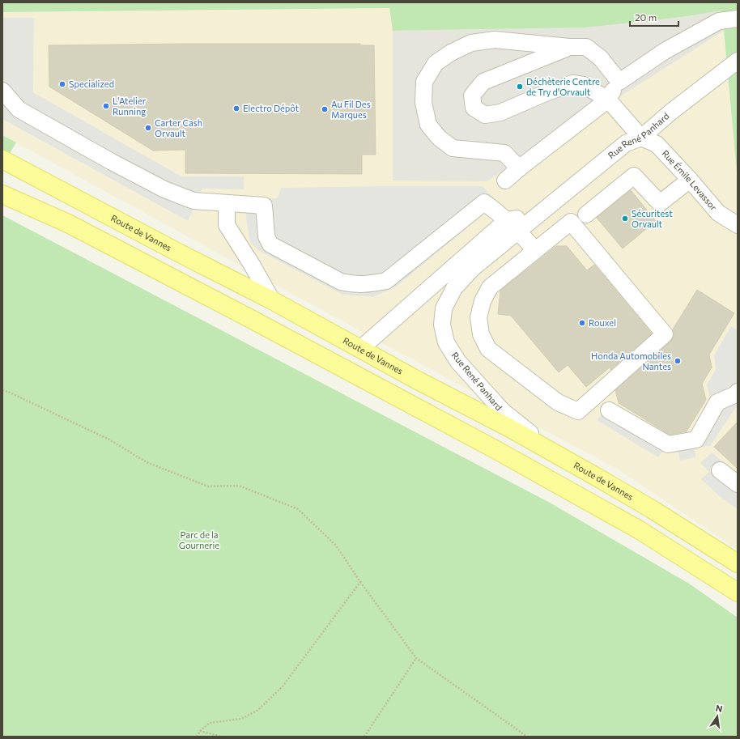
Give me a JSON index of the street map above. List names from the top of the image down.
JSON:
{
  "streets": {
    "main road": ["Route de Vannes"],
    "street": ["Rue René Panhard", "Rue Émile Levassor"]
  },
  "crossings": [
    ["Rue René Panhard", "Rue Émile Levassor"],
    ["Rue René Panhard", "Route de Vannes"]
  ],
  "parks": ["Parc de la Gournerie"],
  "places": [
    "Specialized",
    "Déchèterie Centre de Try d'Orvault",
    "L'Atelier Running",
    "Electro Dépôt",
    "Au Fil Des Marques",
    "Carter Cash Orvault",
    "Sécuritest Orvault",
    "Rouxel",
    "Honda Automobiles Nantes"
  ],
  "scale_bar": "20 m",
  "north": "top"
}
